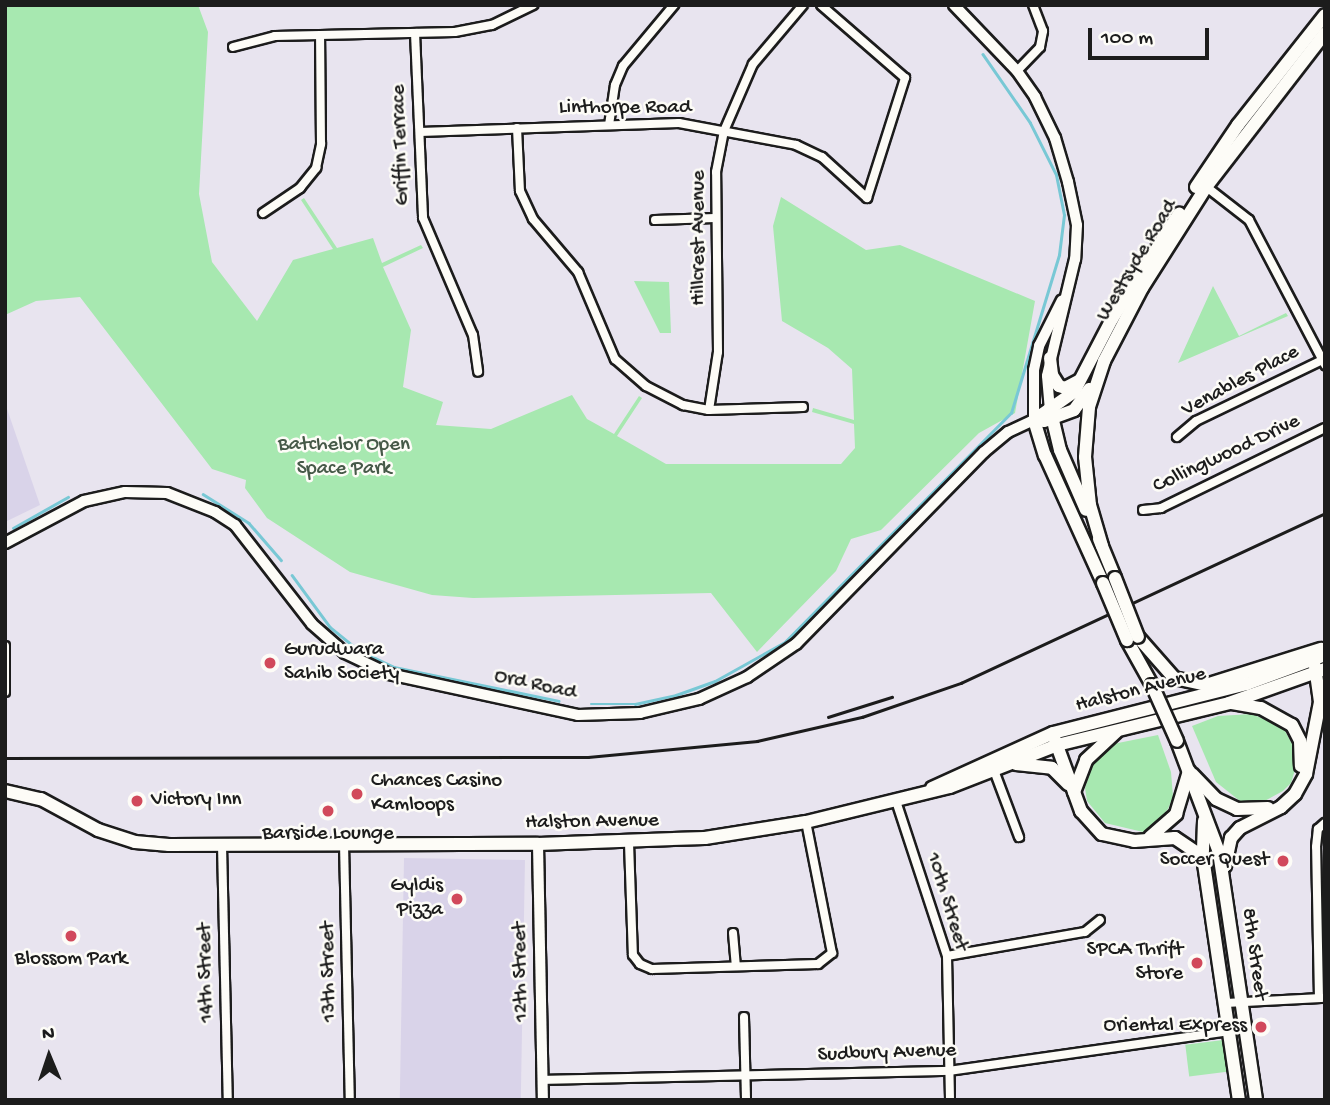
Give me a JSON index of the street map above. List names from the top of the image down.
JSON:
{
  "streets": {
    "main road": ["Westsyde Road", "Halston Avenue", "8th Street"],
    "street": [
      "Linthorpe Road",
      "Griffin Terrace",
      "Hillcrest Avenue",
      "Venables Place",
      "Collingwood Drive",
      "Ord Road",
      "10th Street",
      "13th Street",
      "12th Street",
      "14th Street",
      "Sudbury Avenue"
    ]
  },
  "crossings": [
    ["Linthorpe Road", "Griffin Terrace"],
    ["Linthorpe Road", "Hillcrest Avenue"],
    ["Westsyde Road", "Ord Road"],
    ["Westsyde Road", "8th Street"],
    ["Ord Road", "8th Street"],
    ["Halston Avenue", "10th Street"],
    ["Halston Avenue", "13th Street"],
    ["Halston Avenue", "12th Street"],
    ["Halston Avenue", "14th Street"],
    ["10th Street", "Sudbury Avenue"],
    ["8th Street", "Sudbury Avenue"],
    ["12th Street", "Sudbury Avenue"]
  ],
  "parks": ["Batchelor Open Space Park"],
  "places": [
    "Gurudwara Sahib Society",
    "Chances Casino Kamloops",
    "Victory Inn",
    "Barside Lounge",
    "Soccer Quest",
    "Gyldis Pizza",
    "Blossom Park",
    "SPCA Thrift Store",
    "Oriental Express"
  ],
  "scale_bar": "100 m",
  "north": "top"
}
